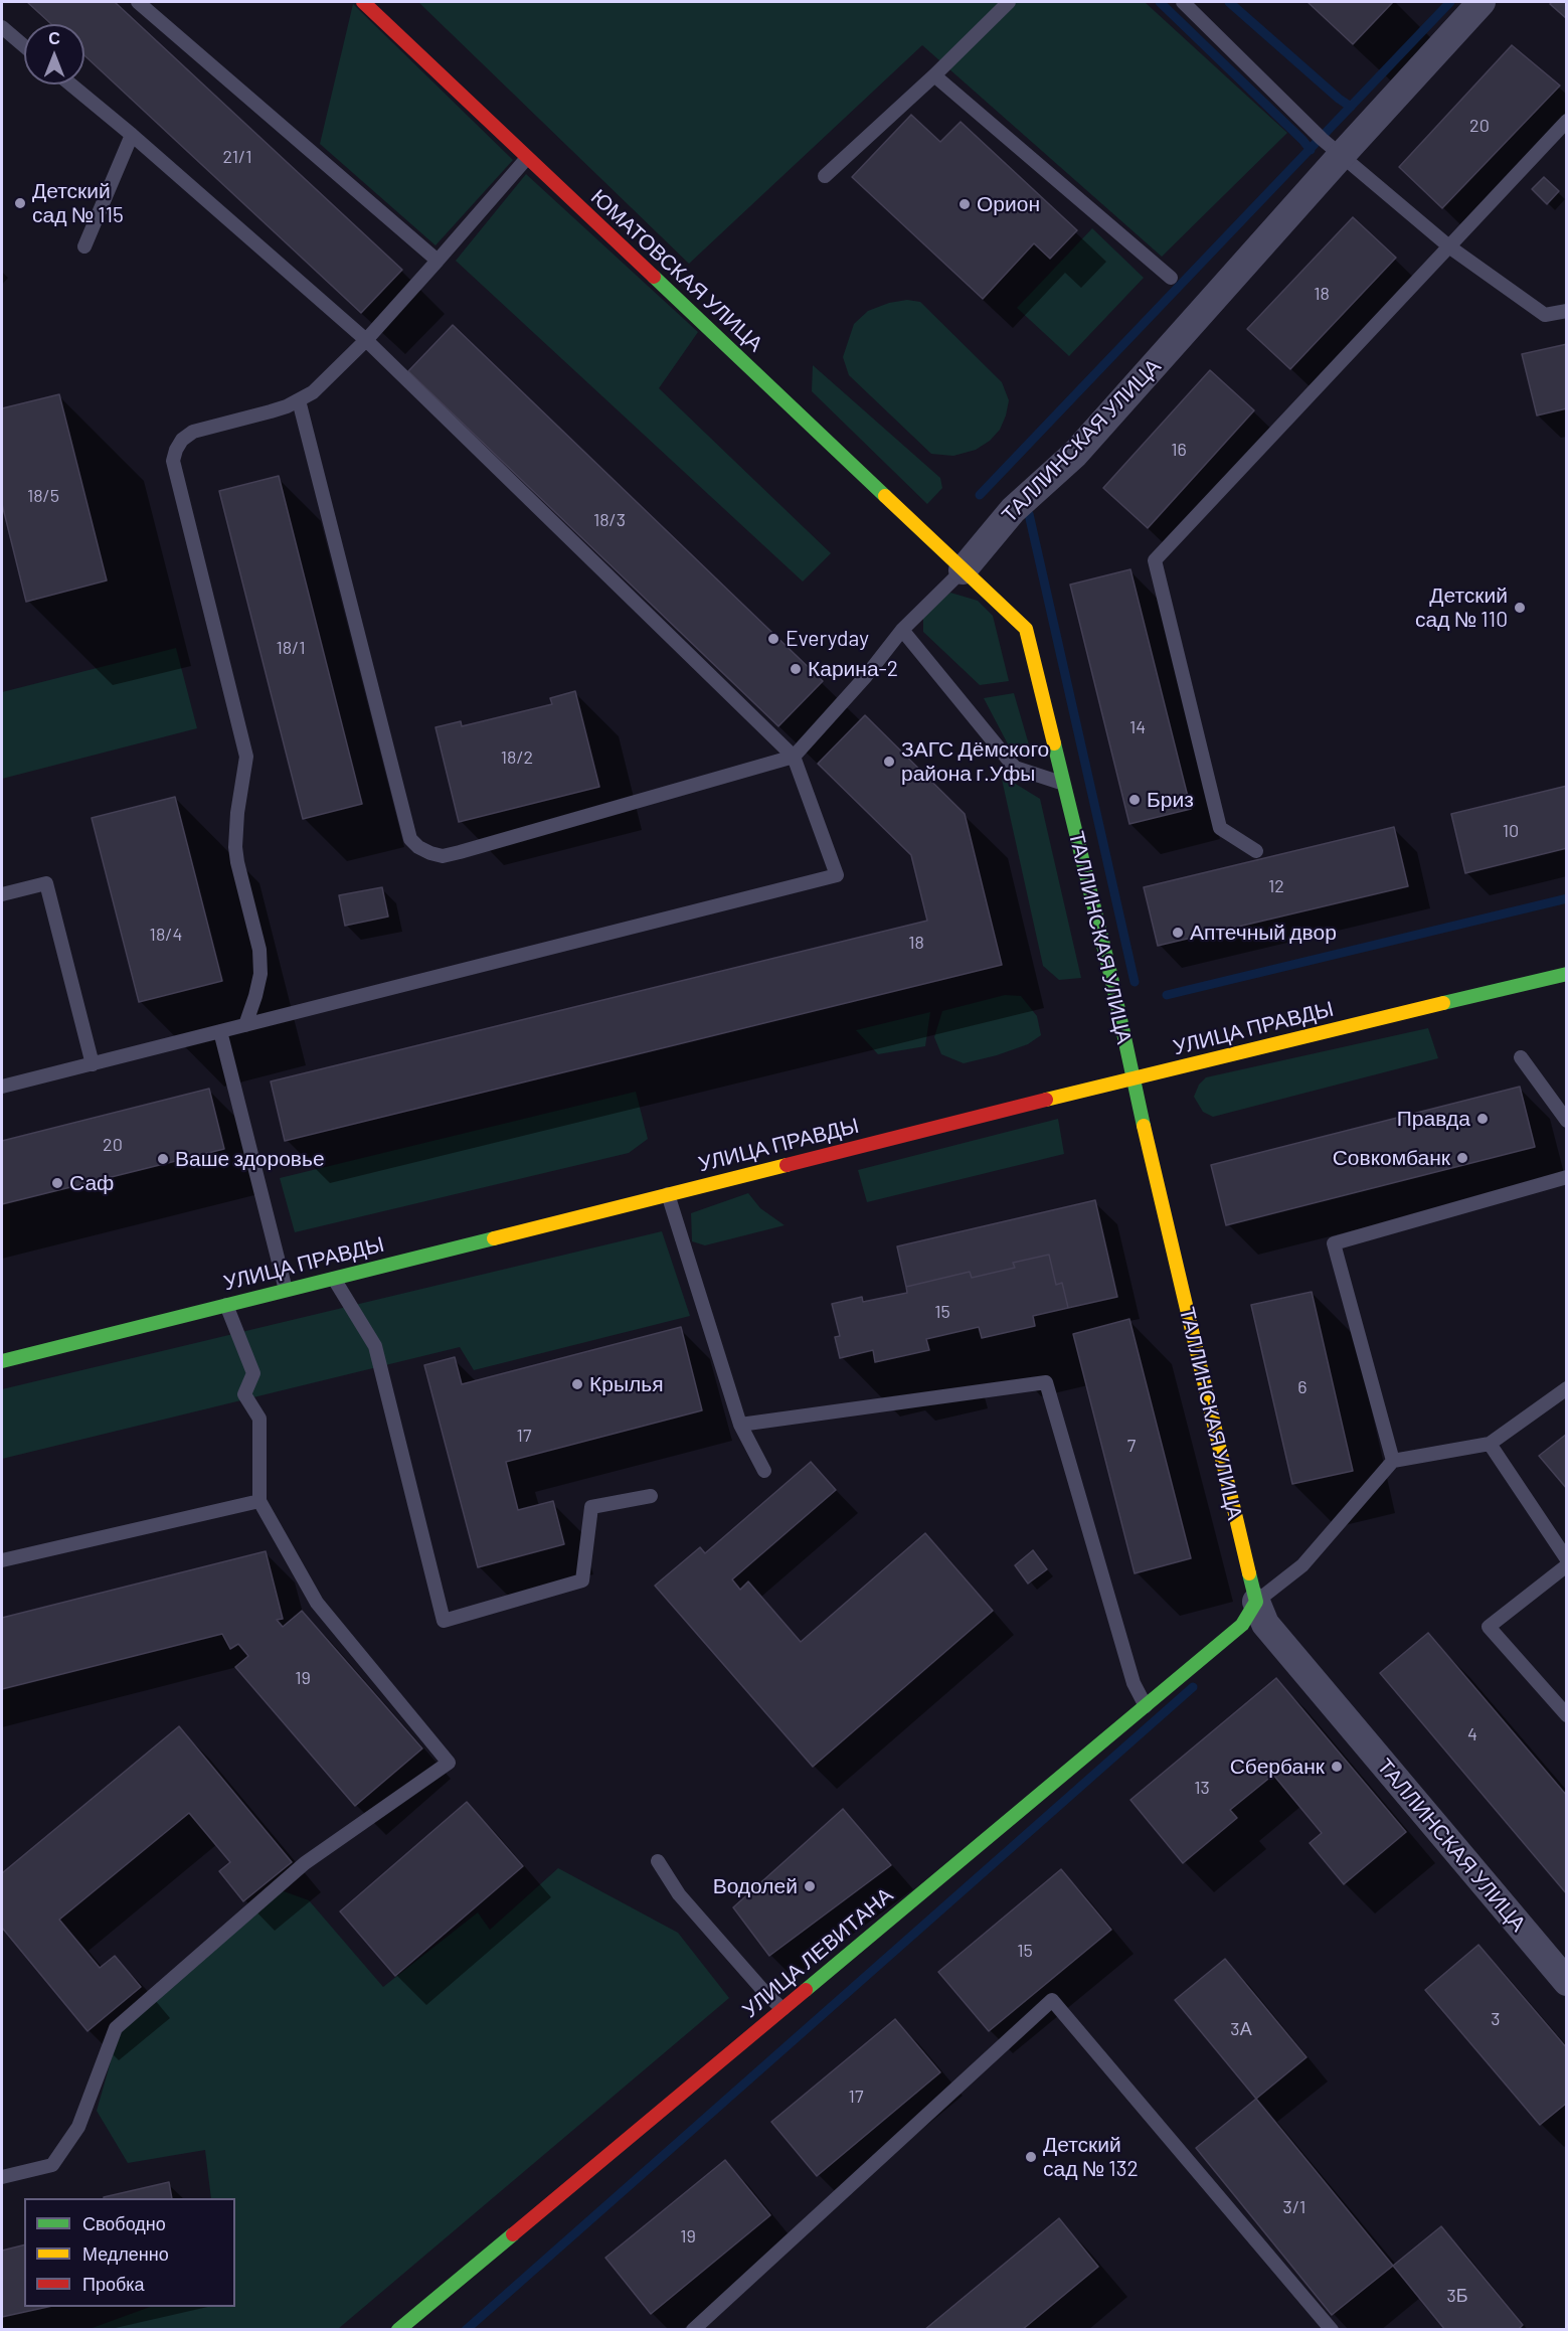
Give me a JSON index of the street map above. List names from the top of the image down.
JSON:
{
  "streets": {
    "street": [
      "ЮМАТОВСКАЯ УЛИЦА",
      "ТАЛЛИНСКАЯ УЛИЦА",
      "УЛИЦА ПРАВДЫ",
      "УЛИЦА ЛЕВИТАНА"
    ]
  },
  "crossings": [
    ["ЮМАТОВСКАЯ УЛИЦА", "ТАЛЛИНСКАЯ УЛИЦА"],
    ["ТАЛЛИНСКАЯ УЛИЦА", "УЛИЦА ПРАВДЫ"],
    ["ТАЛЛИНСКАЯ УЛИЦА", "УЛИЦА ЛЕВИТАНА"]
  ],
  "places": [
    "Детский сад № 115",
    "Орион",
    "Детский сад № 110",
    "Everyday",
    "Карина-2",
    "ЗАГС Дёмского района г.Уфы",
    "Бриз",
    "Аптечный двор",
    "Правда",
    "Совкомбанк",
    "Ваше здоровье",
    "Саф",
    "Крылья",
    "Сбербанк",
    "Водолей",
    "Детский сад № 132"
  ],
  "house_numbers": [
    "20",
    "21/1",
    "18",
    "16",
    "18/5",
    "18/3",
    "18/1",
    "14",
    "18/2",
    "10",
    "12",
    "18/4",
    "18",
    "20",
    "15",
    "6",
    "17",
    "7",
    "19",
    "4",
    "13",
    "15",
    "3",
    "3А",
    "17",
    "3/1",
    "19",
    "3Б"
  ],
  "legend": ["Свободно", "Медленно", "Пробка"],
  "north": "top"
}
